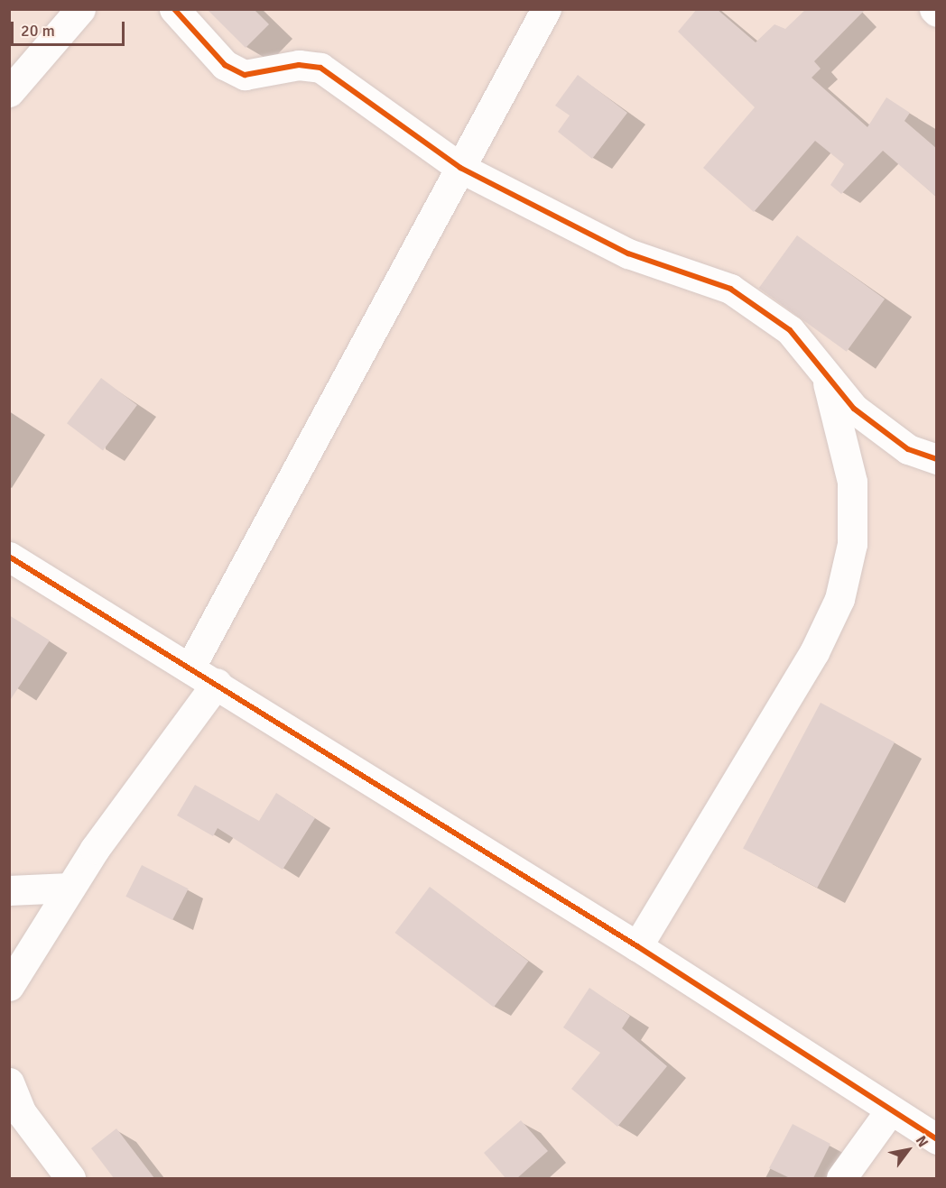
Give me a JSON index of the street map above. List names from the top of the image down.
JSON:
{
  "scale_bar": "20 m",
  "north": "top right"
}
